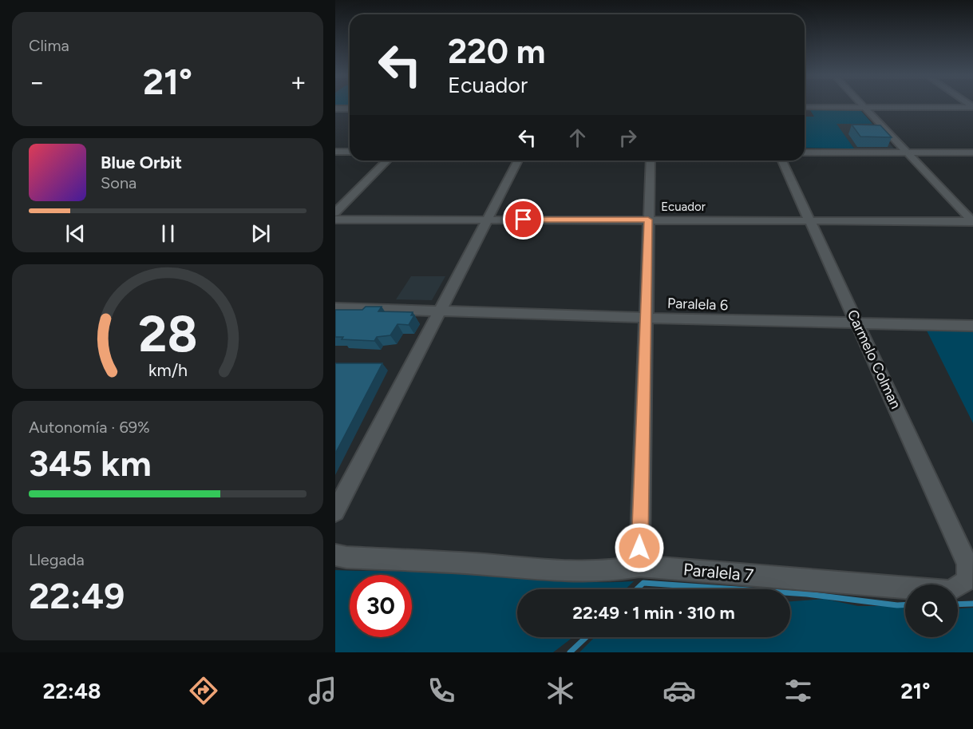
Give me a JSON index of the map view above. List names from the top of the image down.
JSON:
{
  "streets": {
    "street": [
      "Ecuador",
      "Paralela 6",
      "Carmelo Colman",
      "Paralela 7"
    ]
  },
  "crossings": [
    ["Ecuador", "Carmelo Colman"],
    ["Paralela 6", "Carmelo Colman"],
    ["Carmelo Colman", "Paralela 7"]
  ],
  "page": {
    "tile": [
      "Clima",
      ["Autonomía · 69%", "345 km"],
      ["Llegada", "22:49"]
    ],
    "turn": ["220 m", "Ecuador"],
    "heat": ["−", "21°", "+"],
    "song": ["Blue Orbit", "Sona"],
    "limit": "30",
    "trip": "22:49 · 1 min · 310 m",
    "tabs": ["22:48", "21°"],
    "gauge": ["28", "km/h"]
  }
}
